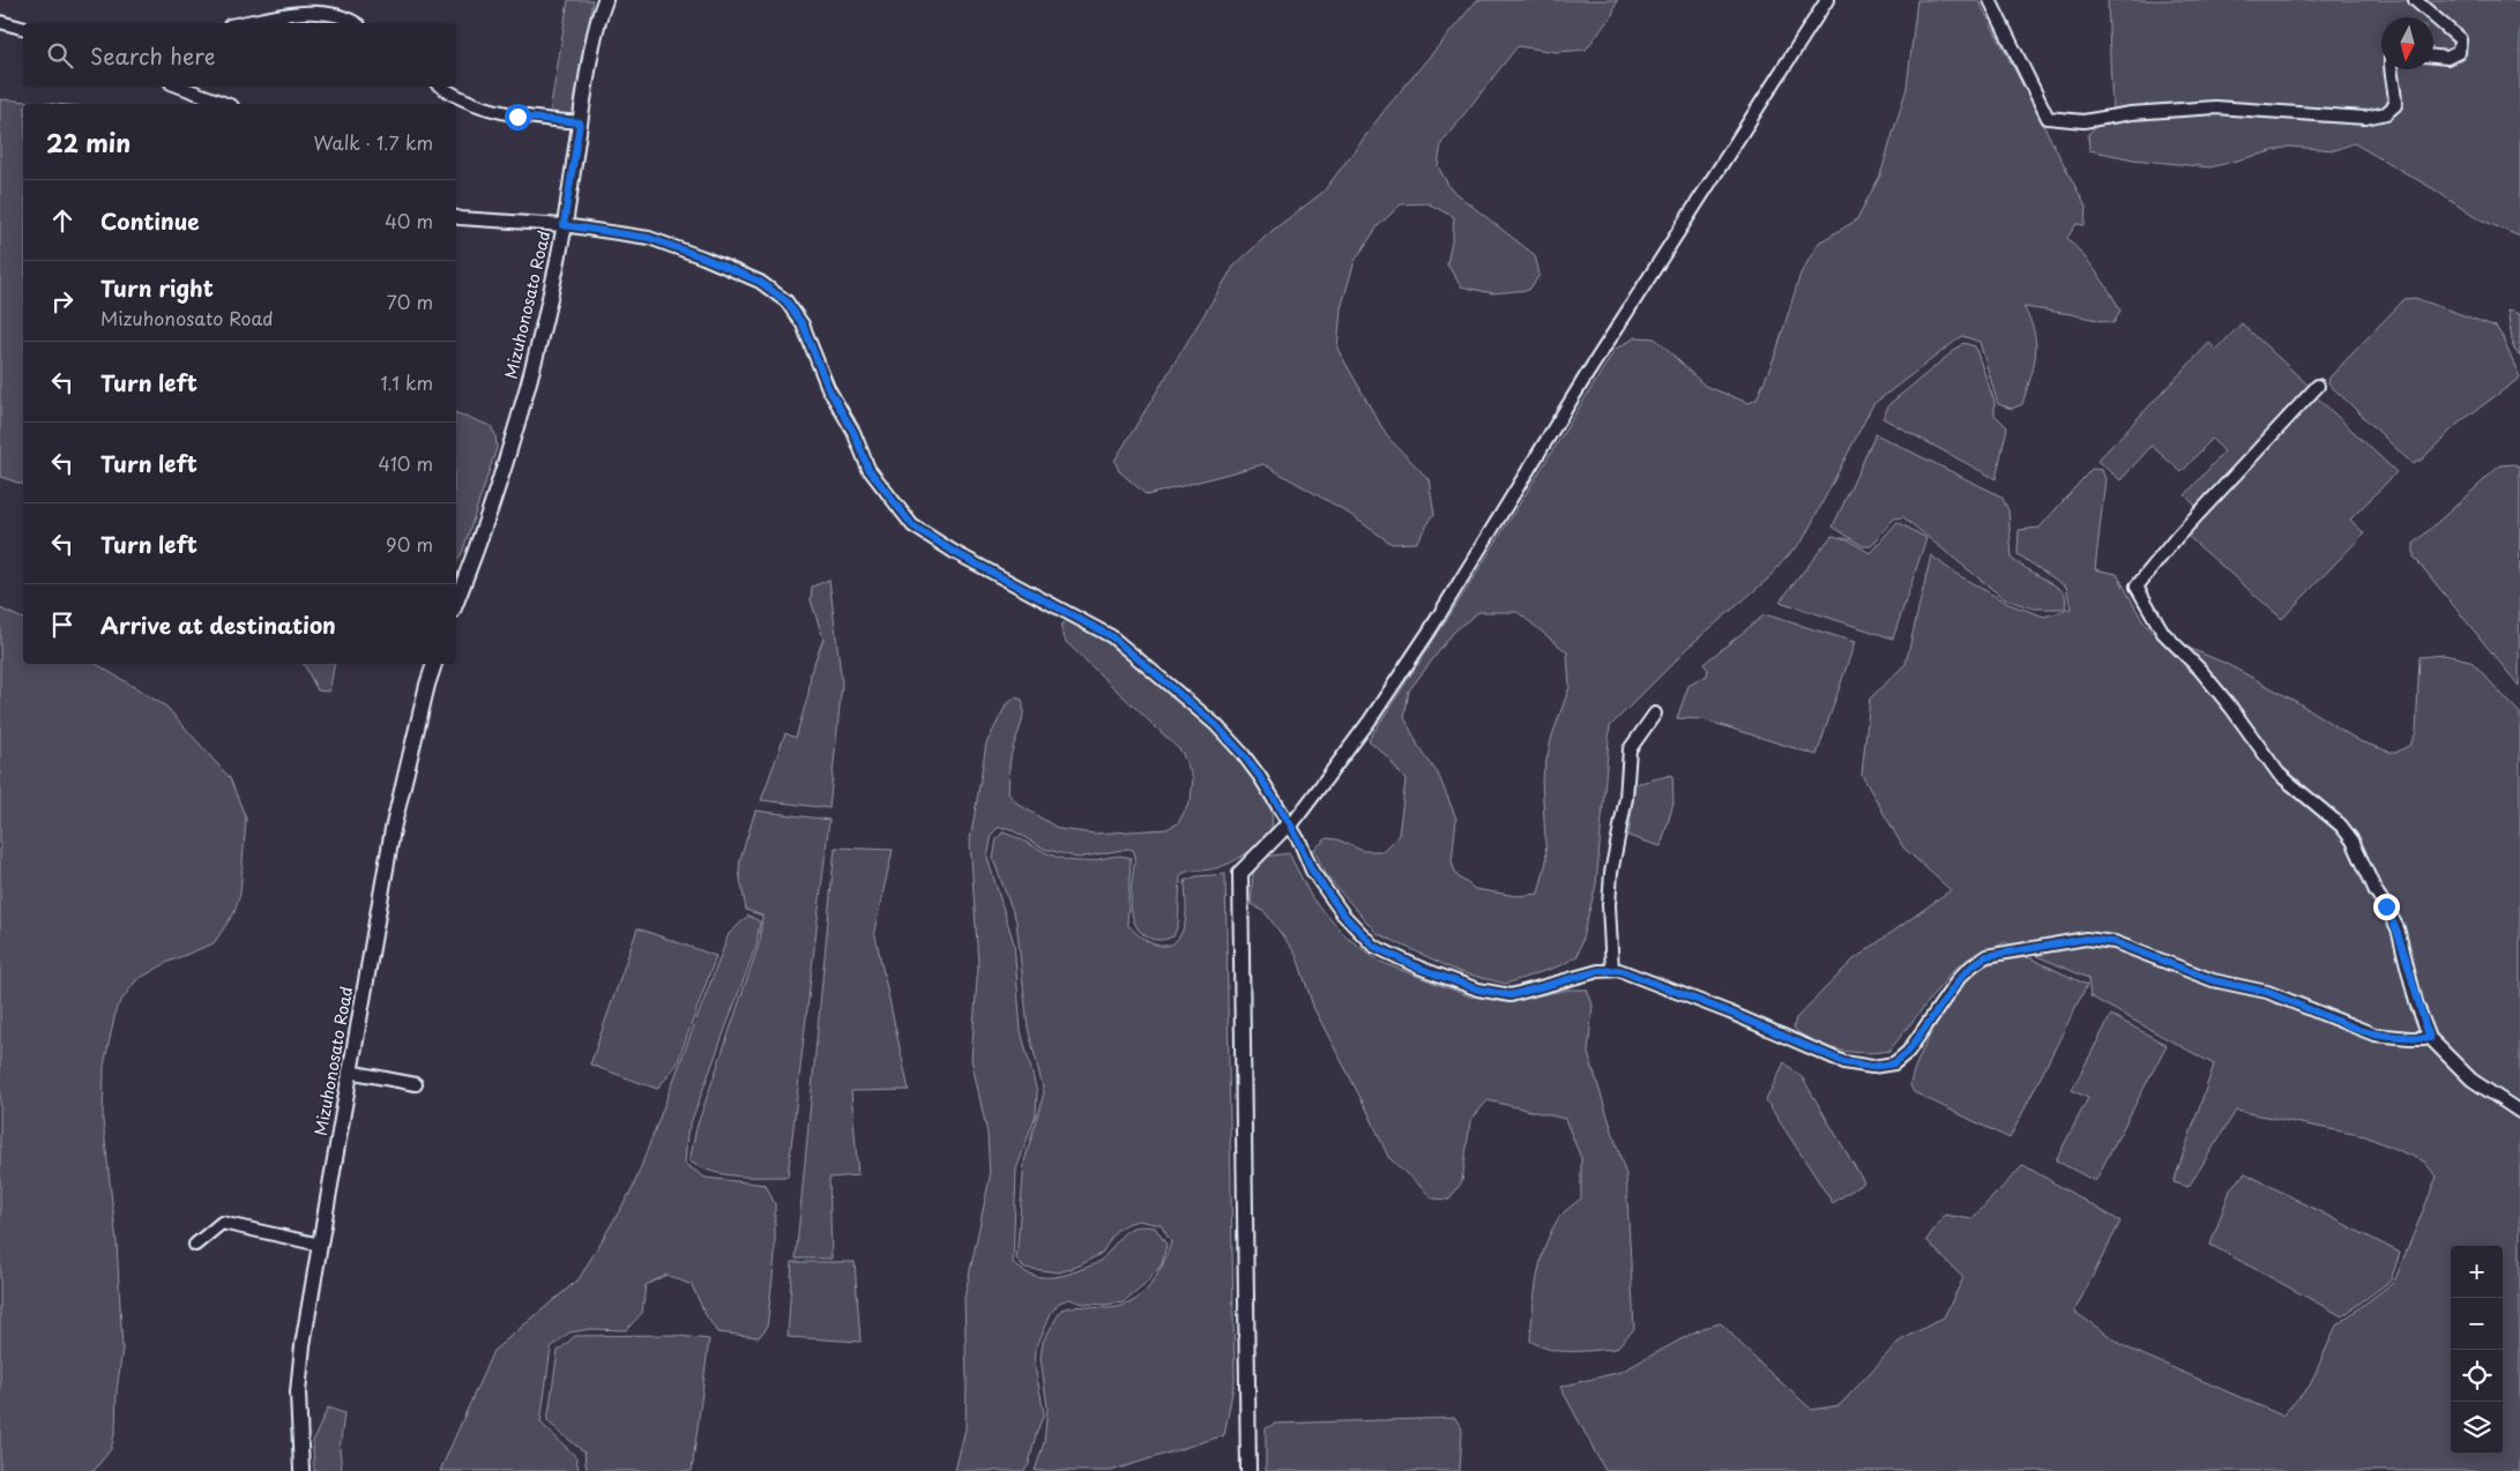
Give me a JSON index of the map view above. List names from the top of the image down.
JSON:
{
  "streets": {
    "street": ["Mizuhonosato Road"]
  },
  "north": "bottom",
  "page": {
    "search": "Search here",
    "heading": ["22 min", "Walk · 1.7 km"],
    "list": [
      ["Continue", "40 m"],
      ["Turn right", "Mizuhonosato Road", "70 m"],
      ["Turn left", "1.1 km"],
      ["Turn left", "410 m"],
      ["Turn left", "90 m"],
      "Arrive at destination"
    ],
    "map_buttons": ["+", "−"]
  }
}
